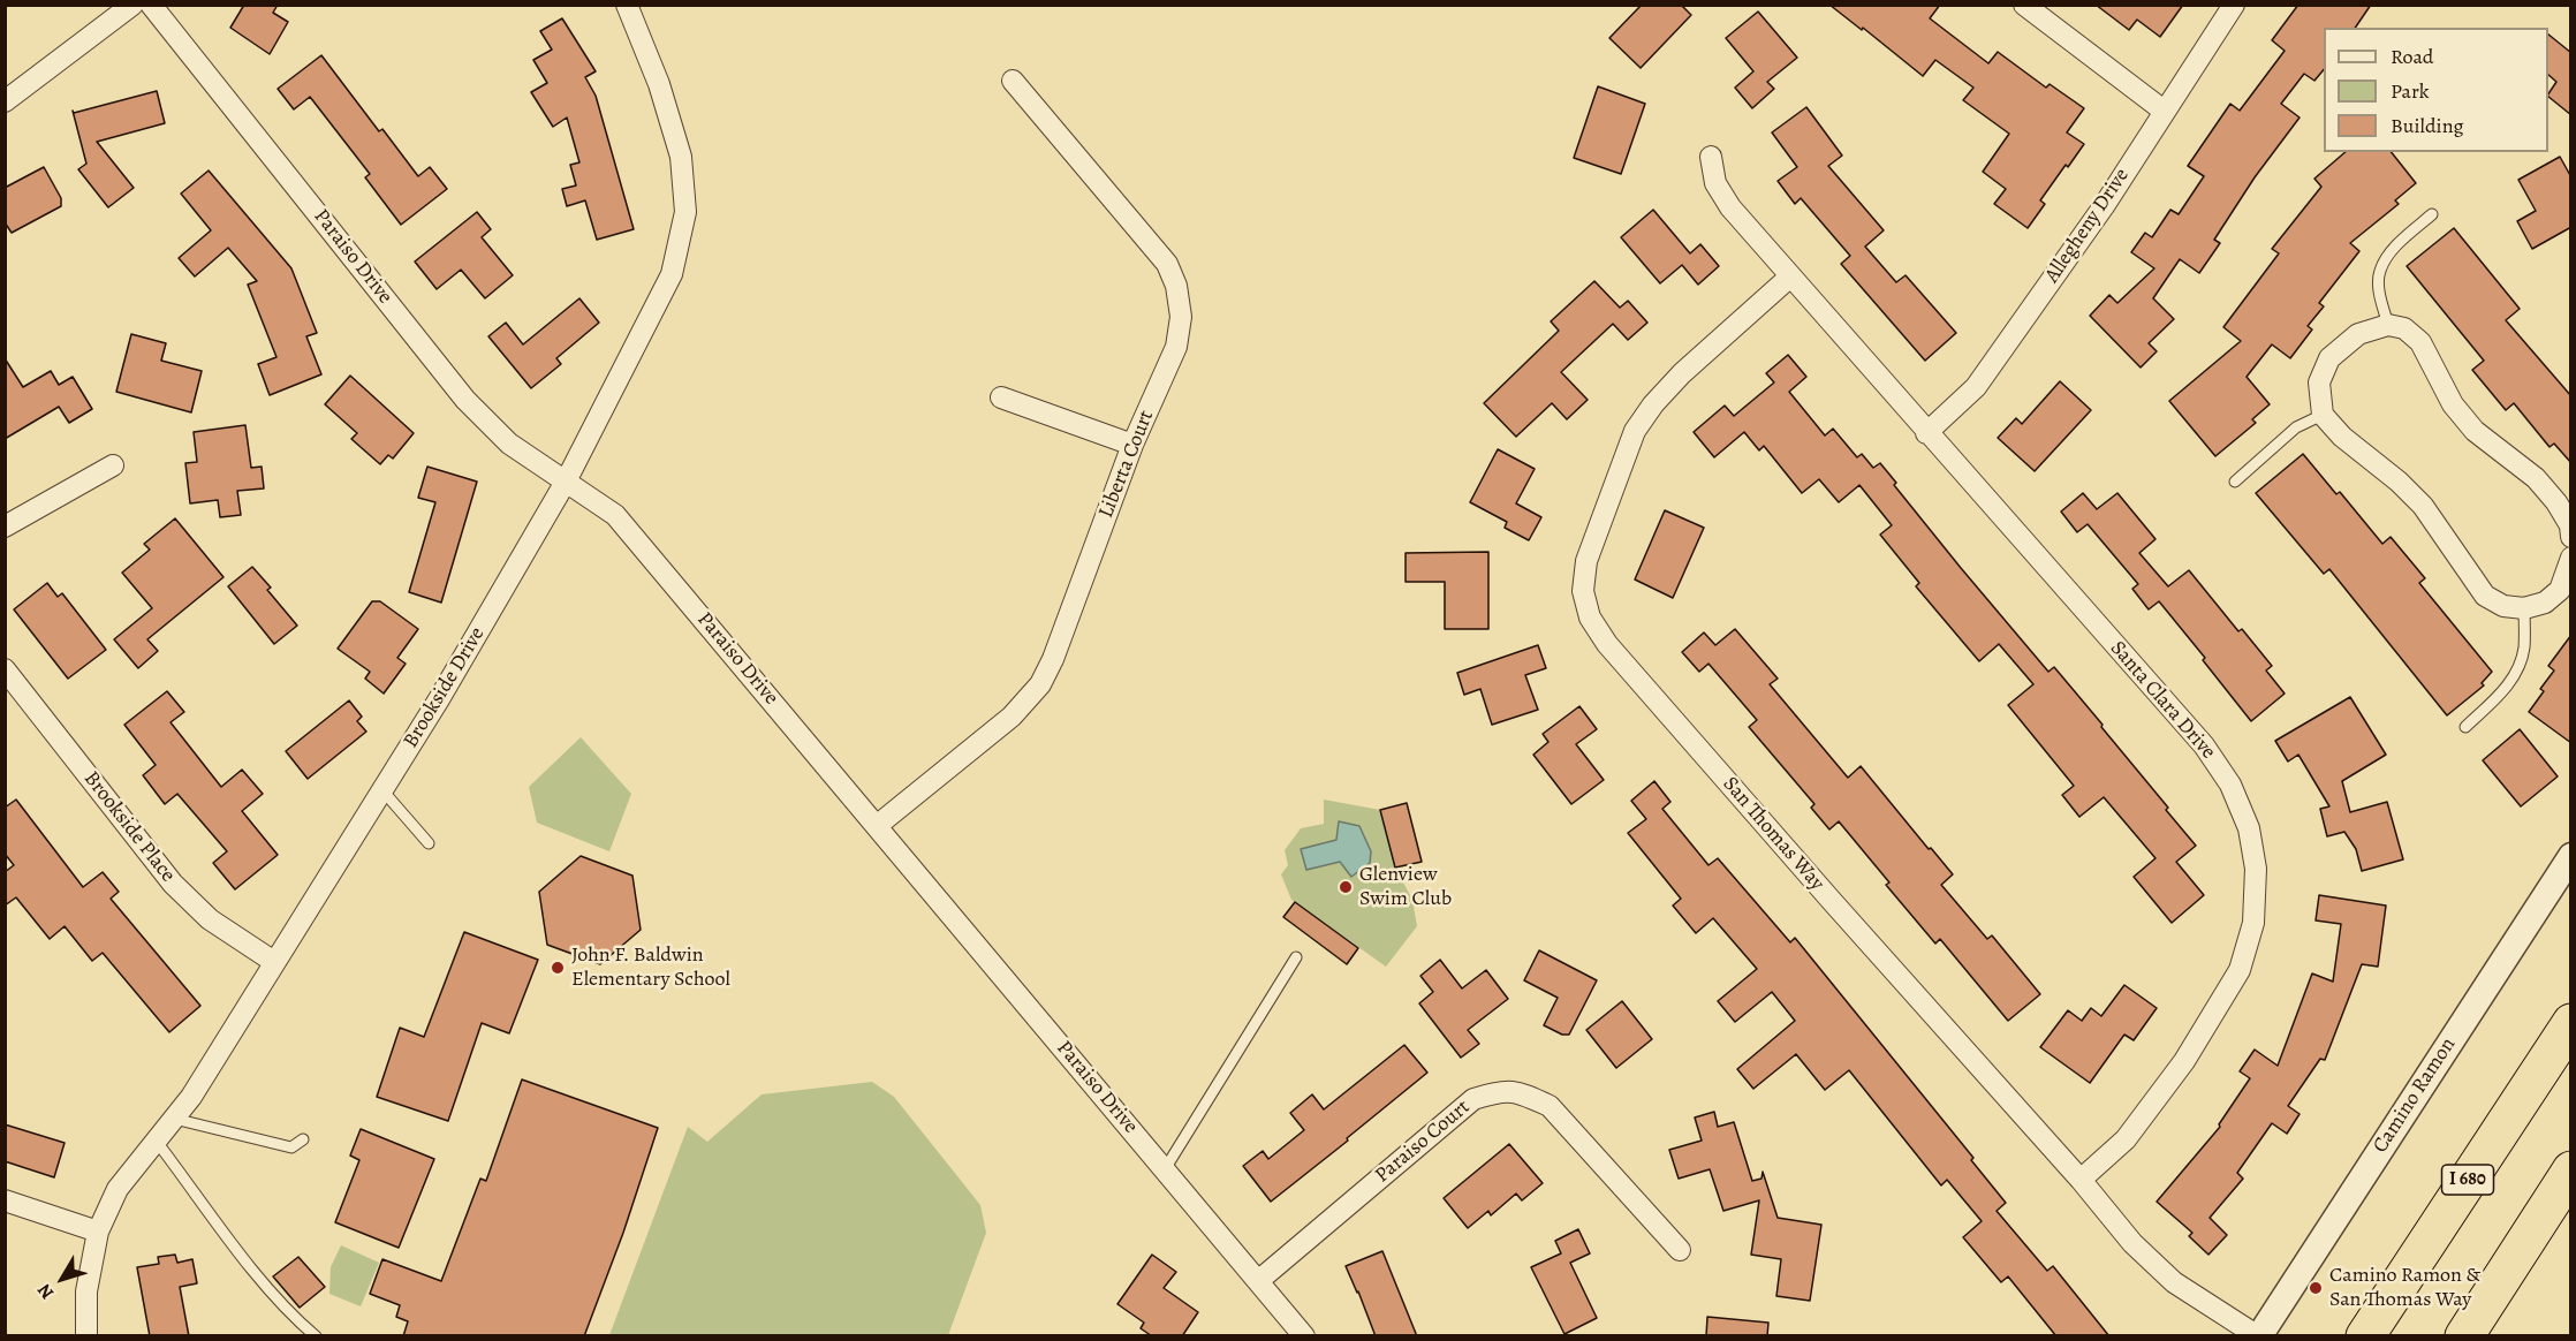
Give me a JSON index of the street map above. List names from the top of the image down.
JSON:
{
  "streets": {
    "highway": ["I 680"],
    "street": [
      "Allegheny Drive",
      "Paraiso Drive",
      "Liberta Court",
      "Brookside Drive",
      "Santa Clara Drive",
      "Brookside Place",
      "San Thomas Way",
      "Camino Ramon",
      "Paraiso Court"
    ]
  },
  "crossings": [
    ["Allegheny Drive", "Santa Clara Drive"],
    ["Paraiso Drive", "Liberta Court"],
    ["Paraiso Drive", "Brookside Drive"],
    ["Paraiso Drive", "Paraiso Court"],
    ["Brookside Drive", "Brookside Place"],
    ["Santa Clara Drive", "San Thomas Way"],
    ["San Thomas Way", "Camino Ramon"]
  ],
  "places": ["Glenview Swim Club", "John F. Baldwin Elementary School", "Camino Ramon & San Thomas Way"],
  "legend": ["Road", "Park", "Building"],
  "north": "bottom left"
}
